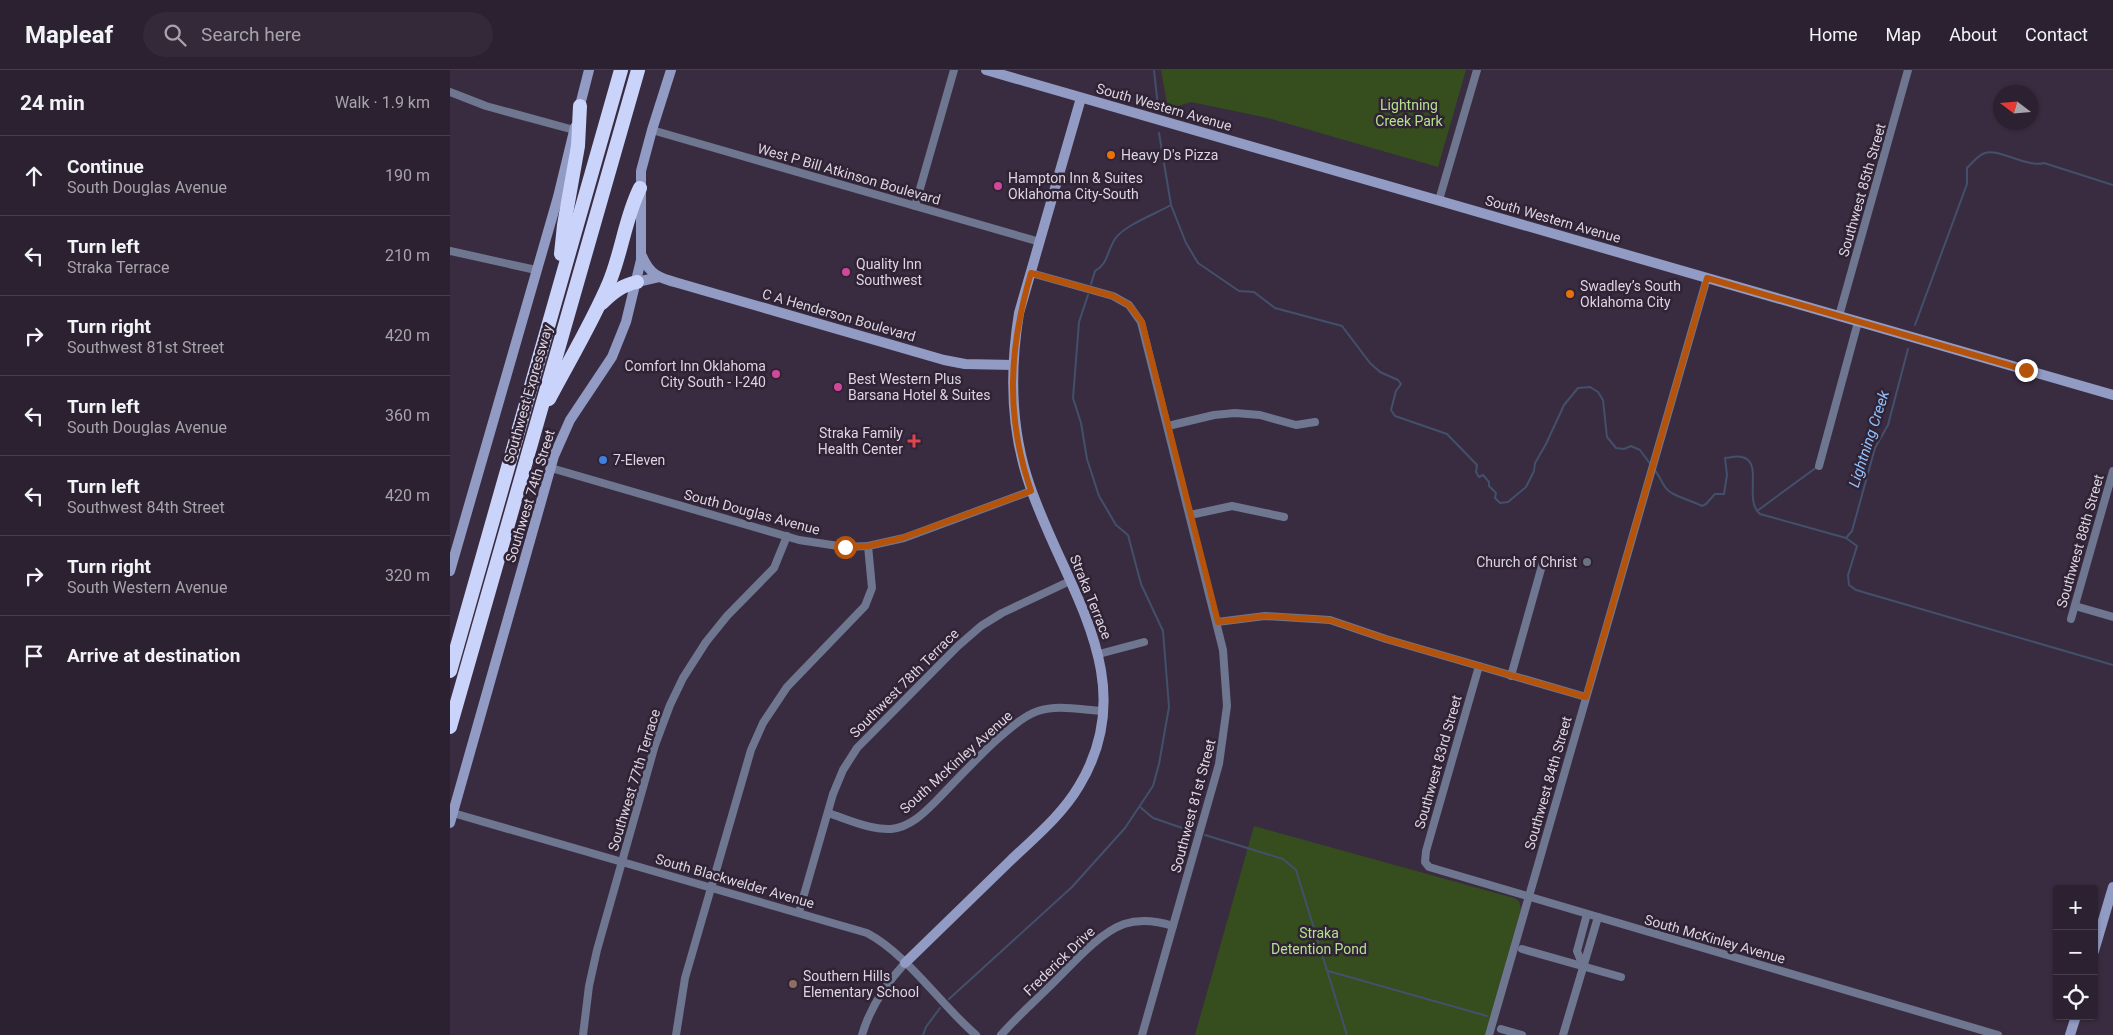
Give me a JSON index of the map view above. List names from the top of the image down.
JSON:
{
  "streets": {
    "highway": ["Southwest Expressway"],
    "main road": [
      "South Western Avenue",
      "C A Henderson Boulevard",
      "Southwest 74th Street",
      "Straka Terrace"
    ],
    "street": [
      "West P Bill Atkinson Boulevard",
      "Southwest 85th Street",
      "South Douglas Avenue",
      "Southwest 88th Street",
      "Southwest 78th Terrace",
      "South McKinley Avenue",
      "Southwest 83rd Street",
      "Southwest 77th Terrace",
      "Southwest 84th Street",
      "Southwest 81st Street",
      "South Blackwelder Avenue",
      "Frederick Drive"
    ]
  },
  "crossings": [
    ["South Western Avenue", "Southwest 85th Street"],
    ["South Western Avenue", "Straka Terrace"],
    ["South Western Avenue", "Southwest 84th Street"],
    ["West P Bill Atkinson Boulevard", "Southwest 74th Street"],
    ["West P Bill Atkinson Boulevard", "Straka Terrace"],
    ["C A Henderson Boulevard", "Southwest 74th Street"],
    ["C A Henderson Boulevard", "Straka Terrace"],
    ["Southwest 74th Street", "South Douglas Avenue"],
    ["Southwest 74th Street", "South Blackwelder Avenue"],
    ["South Douglas Avenue", "Straka Terrace"],
    ["South Douglas Avenue", "Southwest 77th Terrace"],
    ["Straka Terrace", "Southwest 78th Terrace"],
    ["Straka Terrace", "South McKinley Avenue"],
    ["Straka Terrace", "Southwest 81st Street"],
    ["Straka Terrace", "South Blackwelder Avenue"],
    ["Southwest 78th Terrace", "South McKinley Avenue"],
    ["Southwest 78th Terrace", "South Blackwelder Avenue"],
    ["South McKinley Avenue", "Southwest 83rd Street"],
    ["South McKinley Avenue", "Southwest 84th Street"],
    ["Southwest 77th Terrace", "South Blackwelder Avenue"],
    ["Southwest 81st Street", "Frederick Drive"]
  ],
  "water": ["Lightning Creek"],
  "parks": ["Lightning Creek Park", "Straka Detention Pond"],
  "places": {
    "other": [
      "Heavy D's Pizza",
      "Hampton Inn & Suites Oklahoma City-South",
      "Quality Inn Southwest",
      "Swadley’s South Oklahoma City",
      "Comfort Inn Oklahoma City South - I-240",
      "Best Western Plus Barsana Hotel & Suites",
      "7-Eleven",
      "Church of Christ",
      "Southern Hills Elementary School"
    ],
    "health": ["Straka Family Health Center"]
  },
  "north": "left",
  "page": {
    "header": "Mapleaf",
    "search": "Search here",
    "nav": [
      "Home",
      "Map",
      "About",
      "Contact"
    ],
    "heading": ["24 min", "Walk · 1.9 km"],
    "list": [
      ["Continue", "South Douglas Avenue", "190 m"],
      ["Turn left", "Straka Terrace", "210 m"],
      ["Turn right", "Southwest 81st Street", "420 m"],
      ["Turn left", "South Douglas Avenue", "360 m"],
      ["Turn left", "Southwest 84th Street", "420 m"],
      ["Turn right", "South Western Avenue", "320 m"],
      "Arrive at destination"
    ],
    "map_buttons": ["+", "−"]
  }
}
